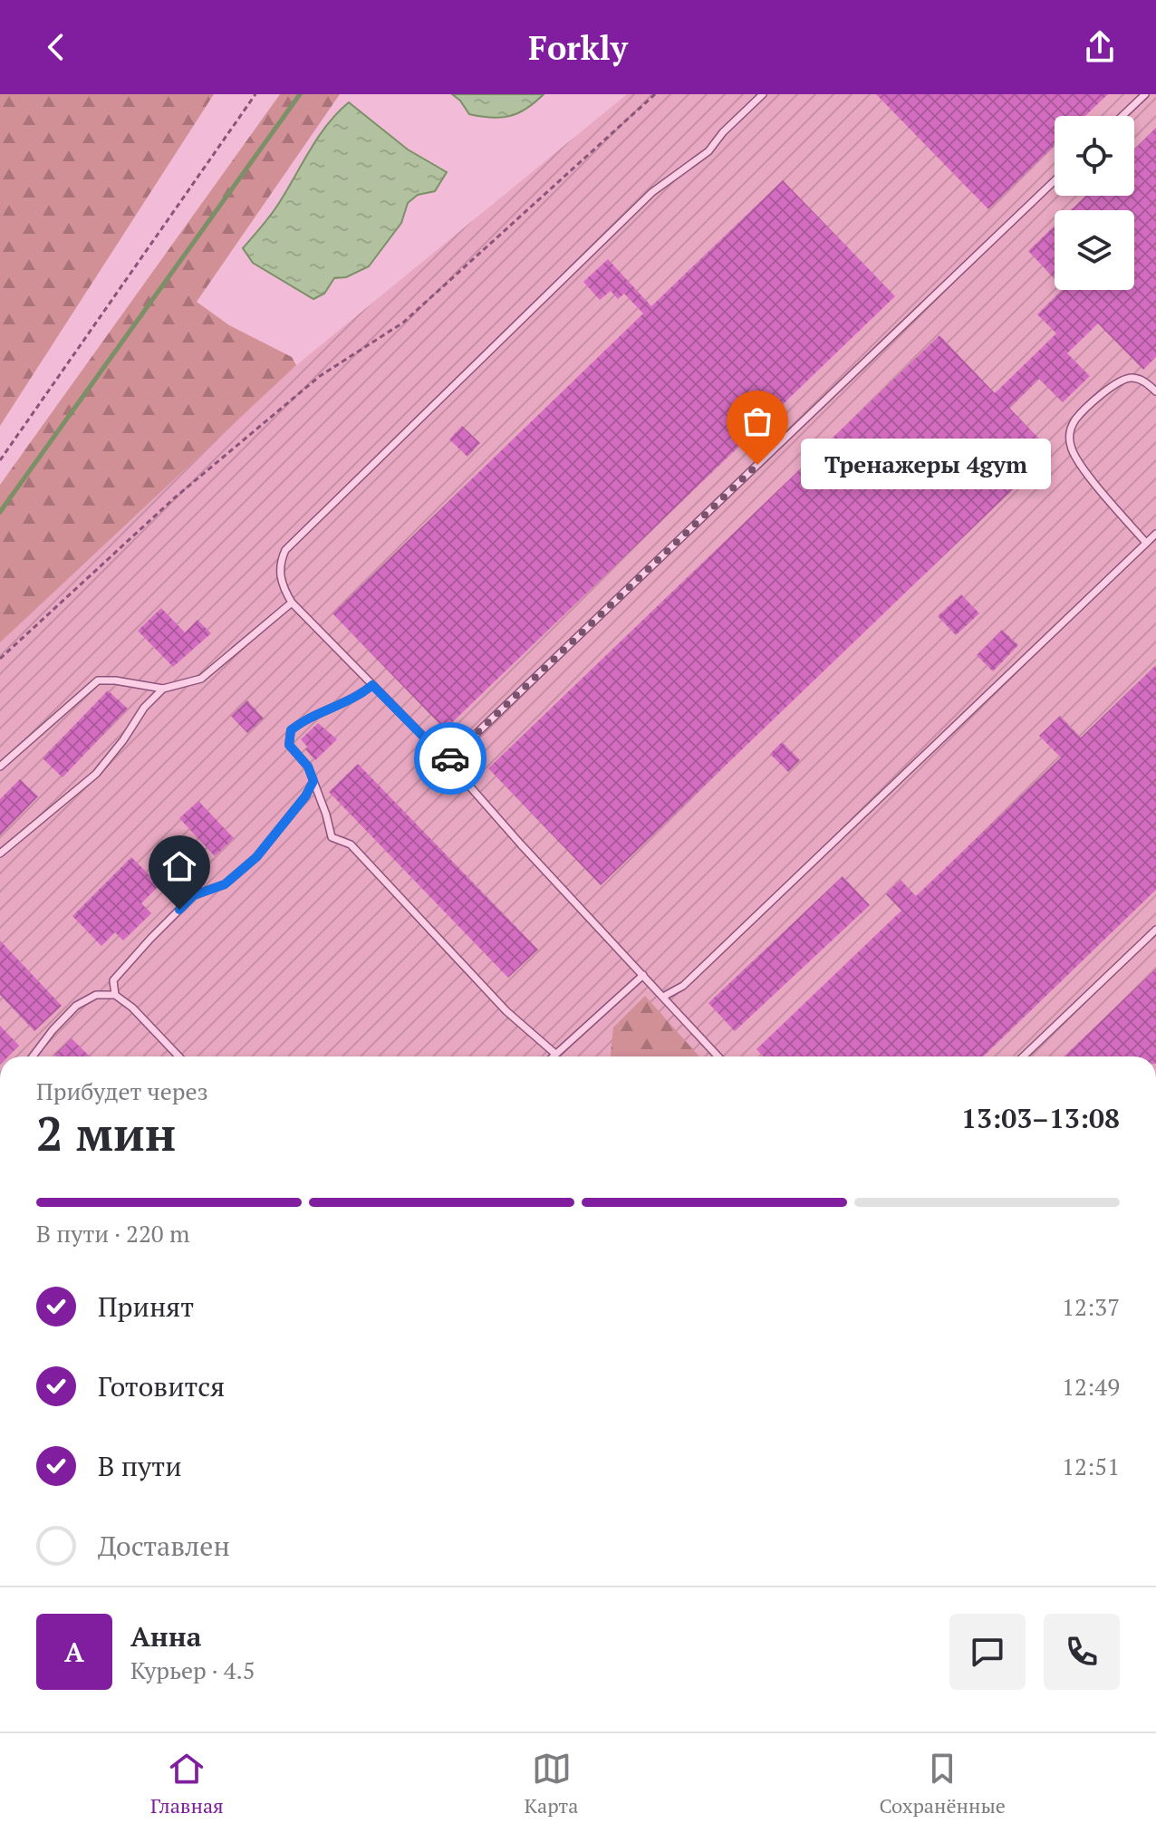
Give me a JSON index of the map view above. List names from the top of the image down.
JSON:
{
  "places": ["Тренажеры 4gym"],
  "page": {
    "header": "Forkly",
    "bubble": "Тренажеры 4gym",
    "heading": ["2 мин", "Прибудет через", "13:03–13:08"],
    "panel": ["Анна", "Курьер · 4.5"],
    "bar": "В пути · 220 m",
    "list": [
      ["Принят", "12:37"],
      ["Готовится", "12:49"],
      ["В пути", "12:51"],
      "Доставлен"
    ],
    "round": "А",
    "tabs": ["Главная", "Карта", "Сохранённые"]
  }
}
